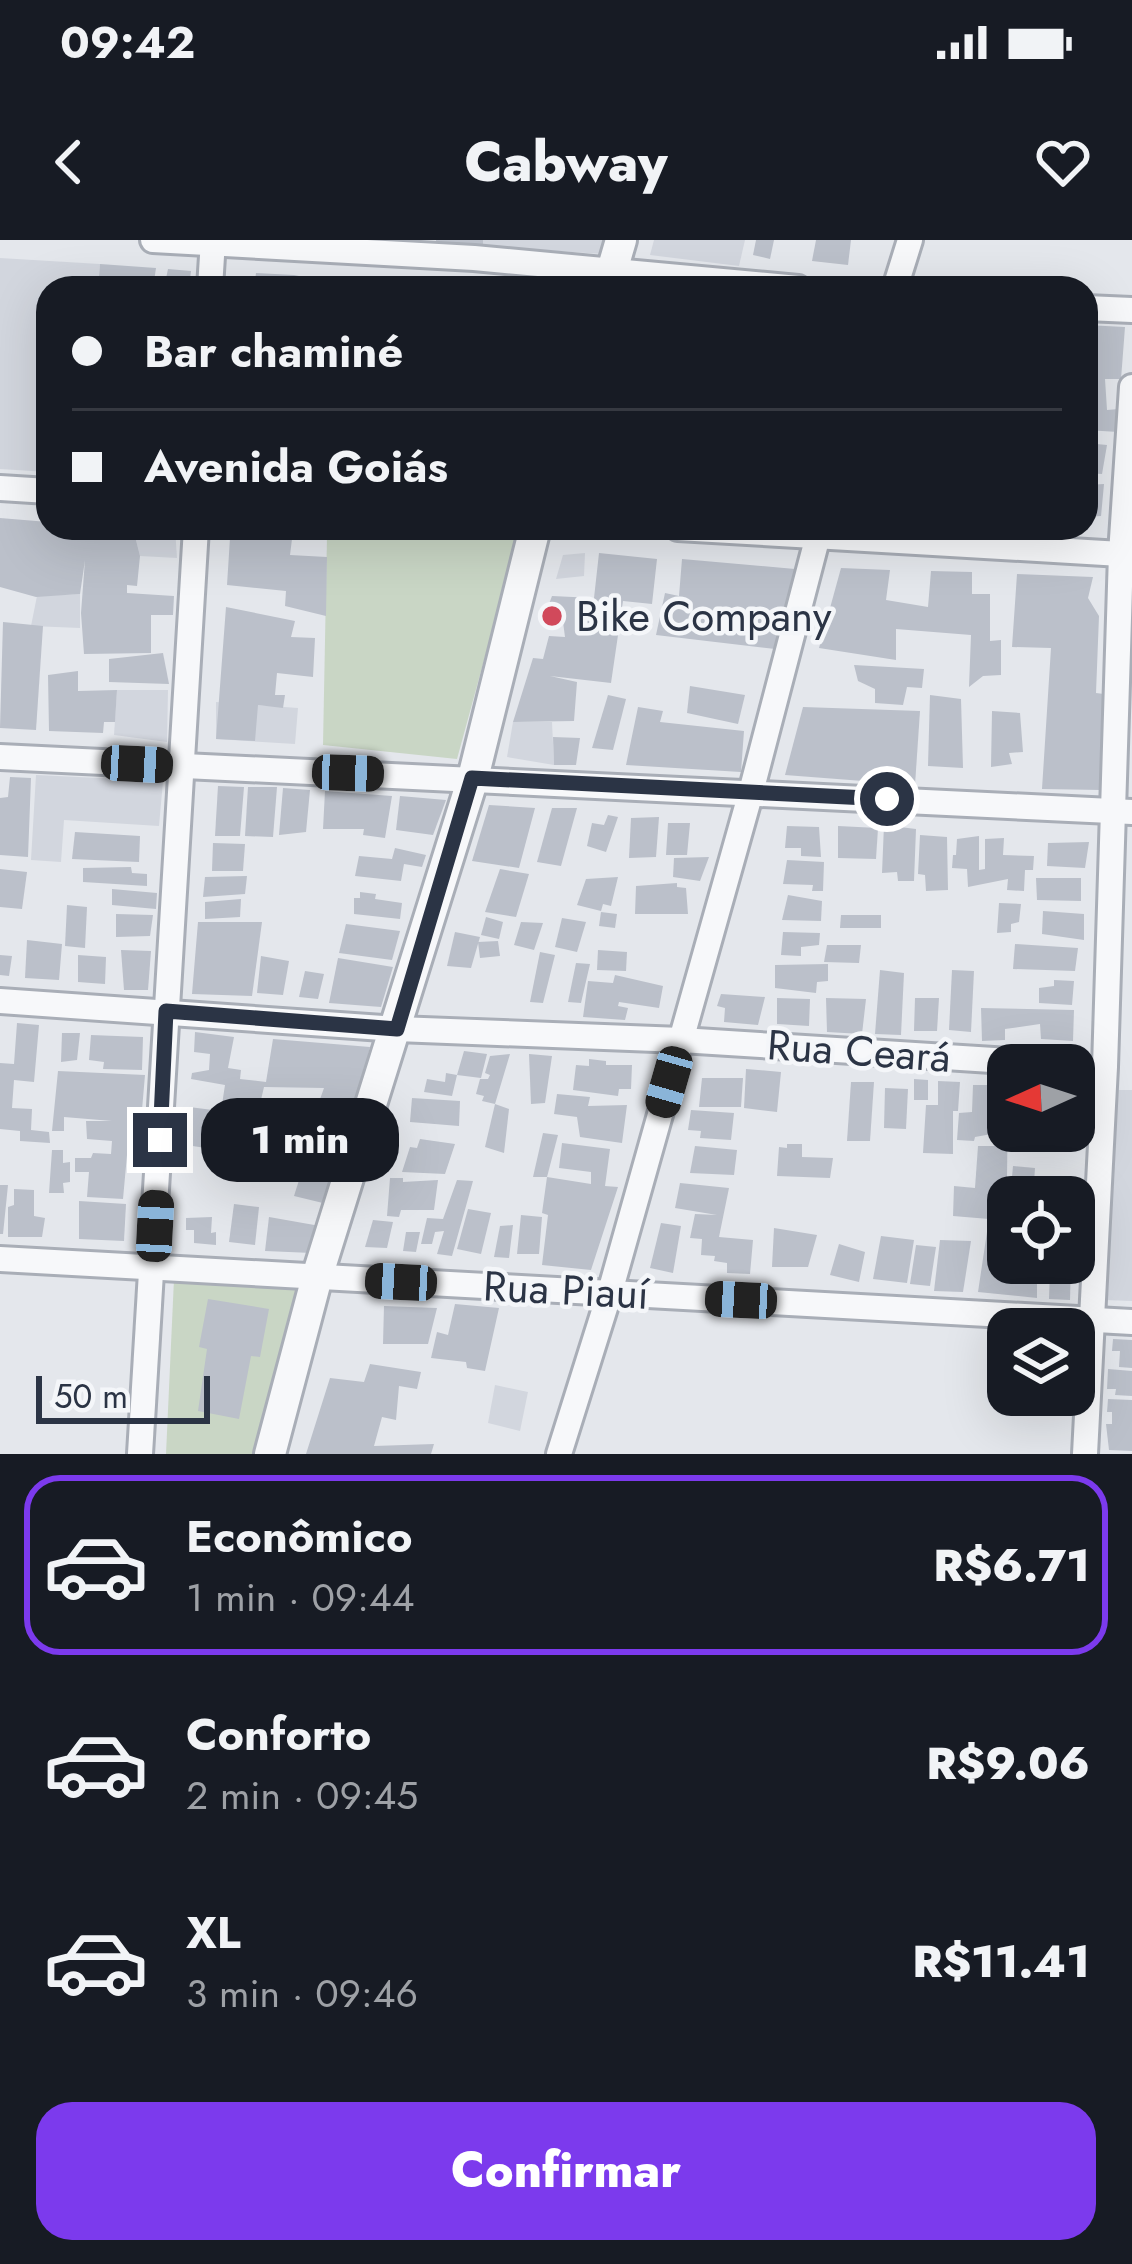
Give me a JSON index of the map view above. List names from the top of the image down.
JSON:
{
  "streets": {
    "street": ["Rua Ceará", "Rua Piauí"]
  },
  "places": ["Bike Company"],
  "scale_bar": "50 m",
  "north": "left",
  "page": {
    "status": "09:42",
    "header": "Cabway",
    "banner": ["Bar chaminé", "Avenida Goiás"],
    "bubble": "1 min",
    "scale": "50 m",
    "list": [
      {
        "name": "Econômico",
        "note": "1 min · 09:44",
        "value": "R$6.71"
      },
      {
        "name": "Conforto",
        "note": "2 min · 09:45",
        "value": "R$9.06"
      },
      {
        "name": "XL",
        "note": "3 min · 09:46",
        "value": "R$11.41"
      }
    ],
    "buttons": "Confirmar"
  }
}
